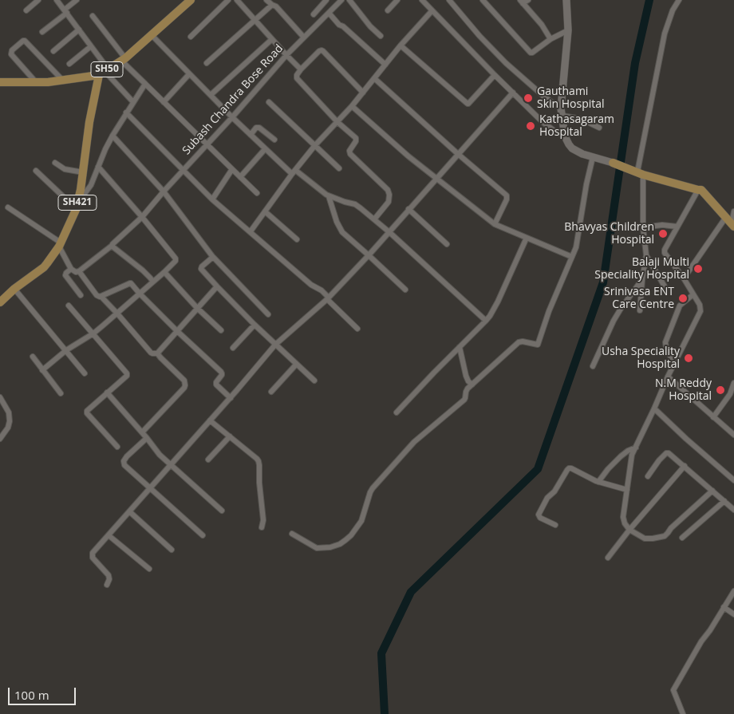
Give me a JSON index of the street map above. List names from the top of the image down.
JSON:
{
  "streets": {
    "main road": ["SH50", "SH421"],
    "street": ["Subash Chandra Bose Road"]
  },
  "crossings": [
    ["SH50", "SH421"]
  ],
  "places": [
    "Gauthami Skin Hospital",
    "Kathasagaram Hospital",
    "Bhavyas Children Hospital",
    "Balaji Multi Speciality Hospital",
    "Srinivasa ENT Care Centre",
    "Usha Speciality Hospital",
    "N.M Reddy Hospital"
  ],
  "scale_bar": "100 m"
}
